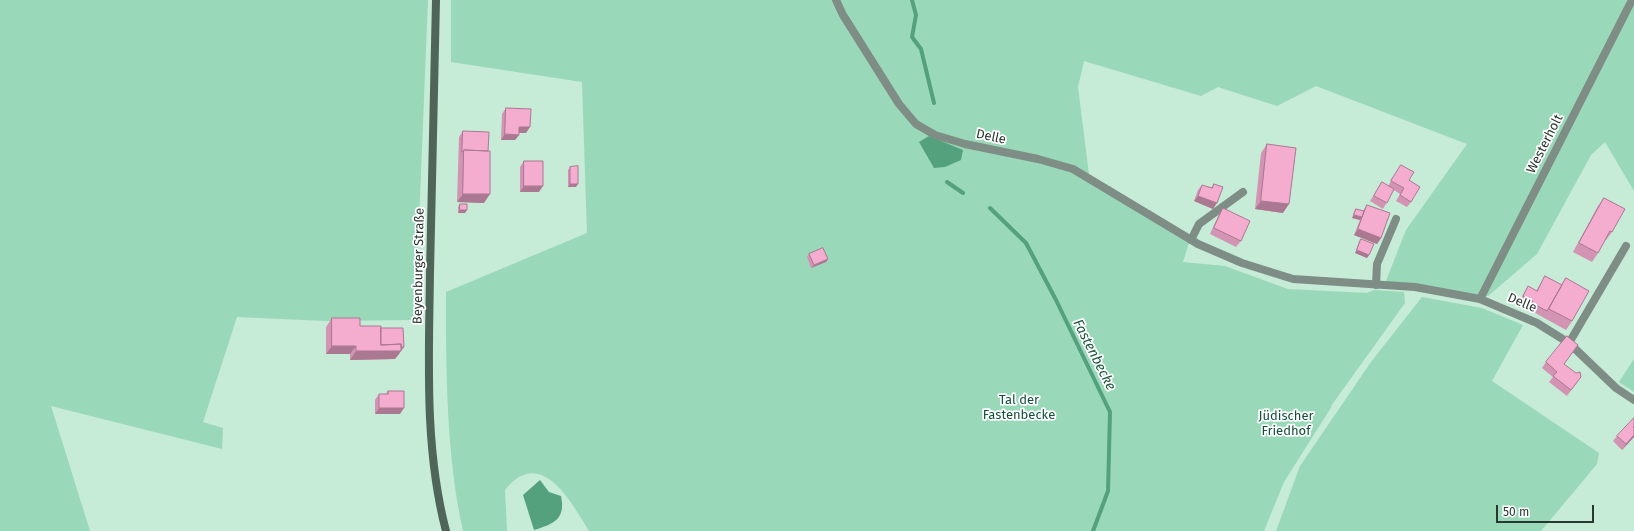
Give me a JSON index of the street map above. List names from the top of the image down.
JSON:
{
  "streets": {
    "main road": ["Beyenburger Straße"],
    "street": ["Delle", "Westerholt"]
  },
  "crossings": [
    ["Delle", "Westerholt"]
  ],
  "water": ["Fastenbecke"],
  "parks": ["Tal der Fastenbecke", "Jüdischer Friedhof"],
  "scale_bar": "50 m"
}
